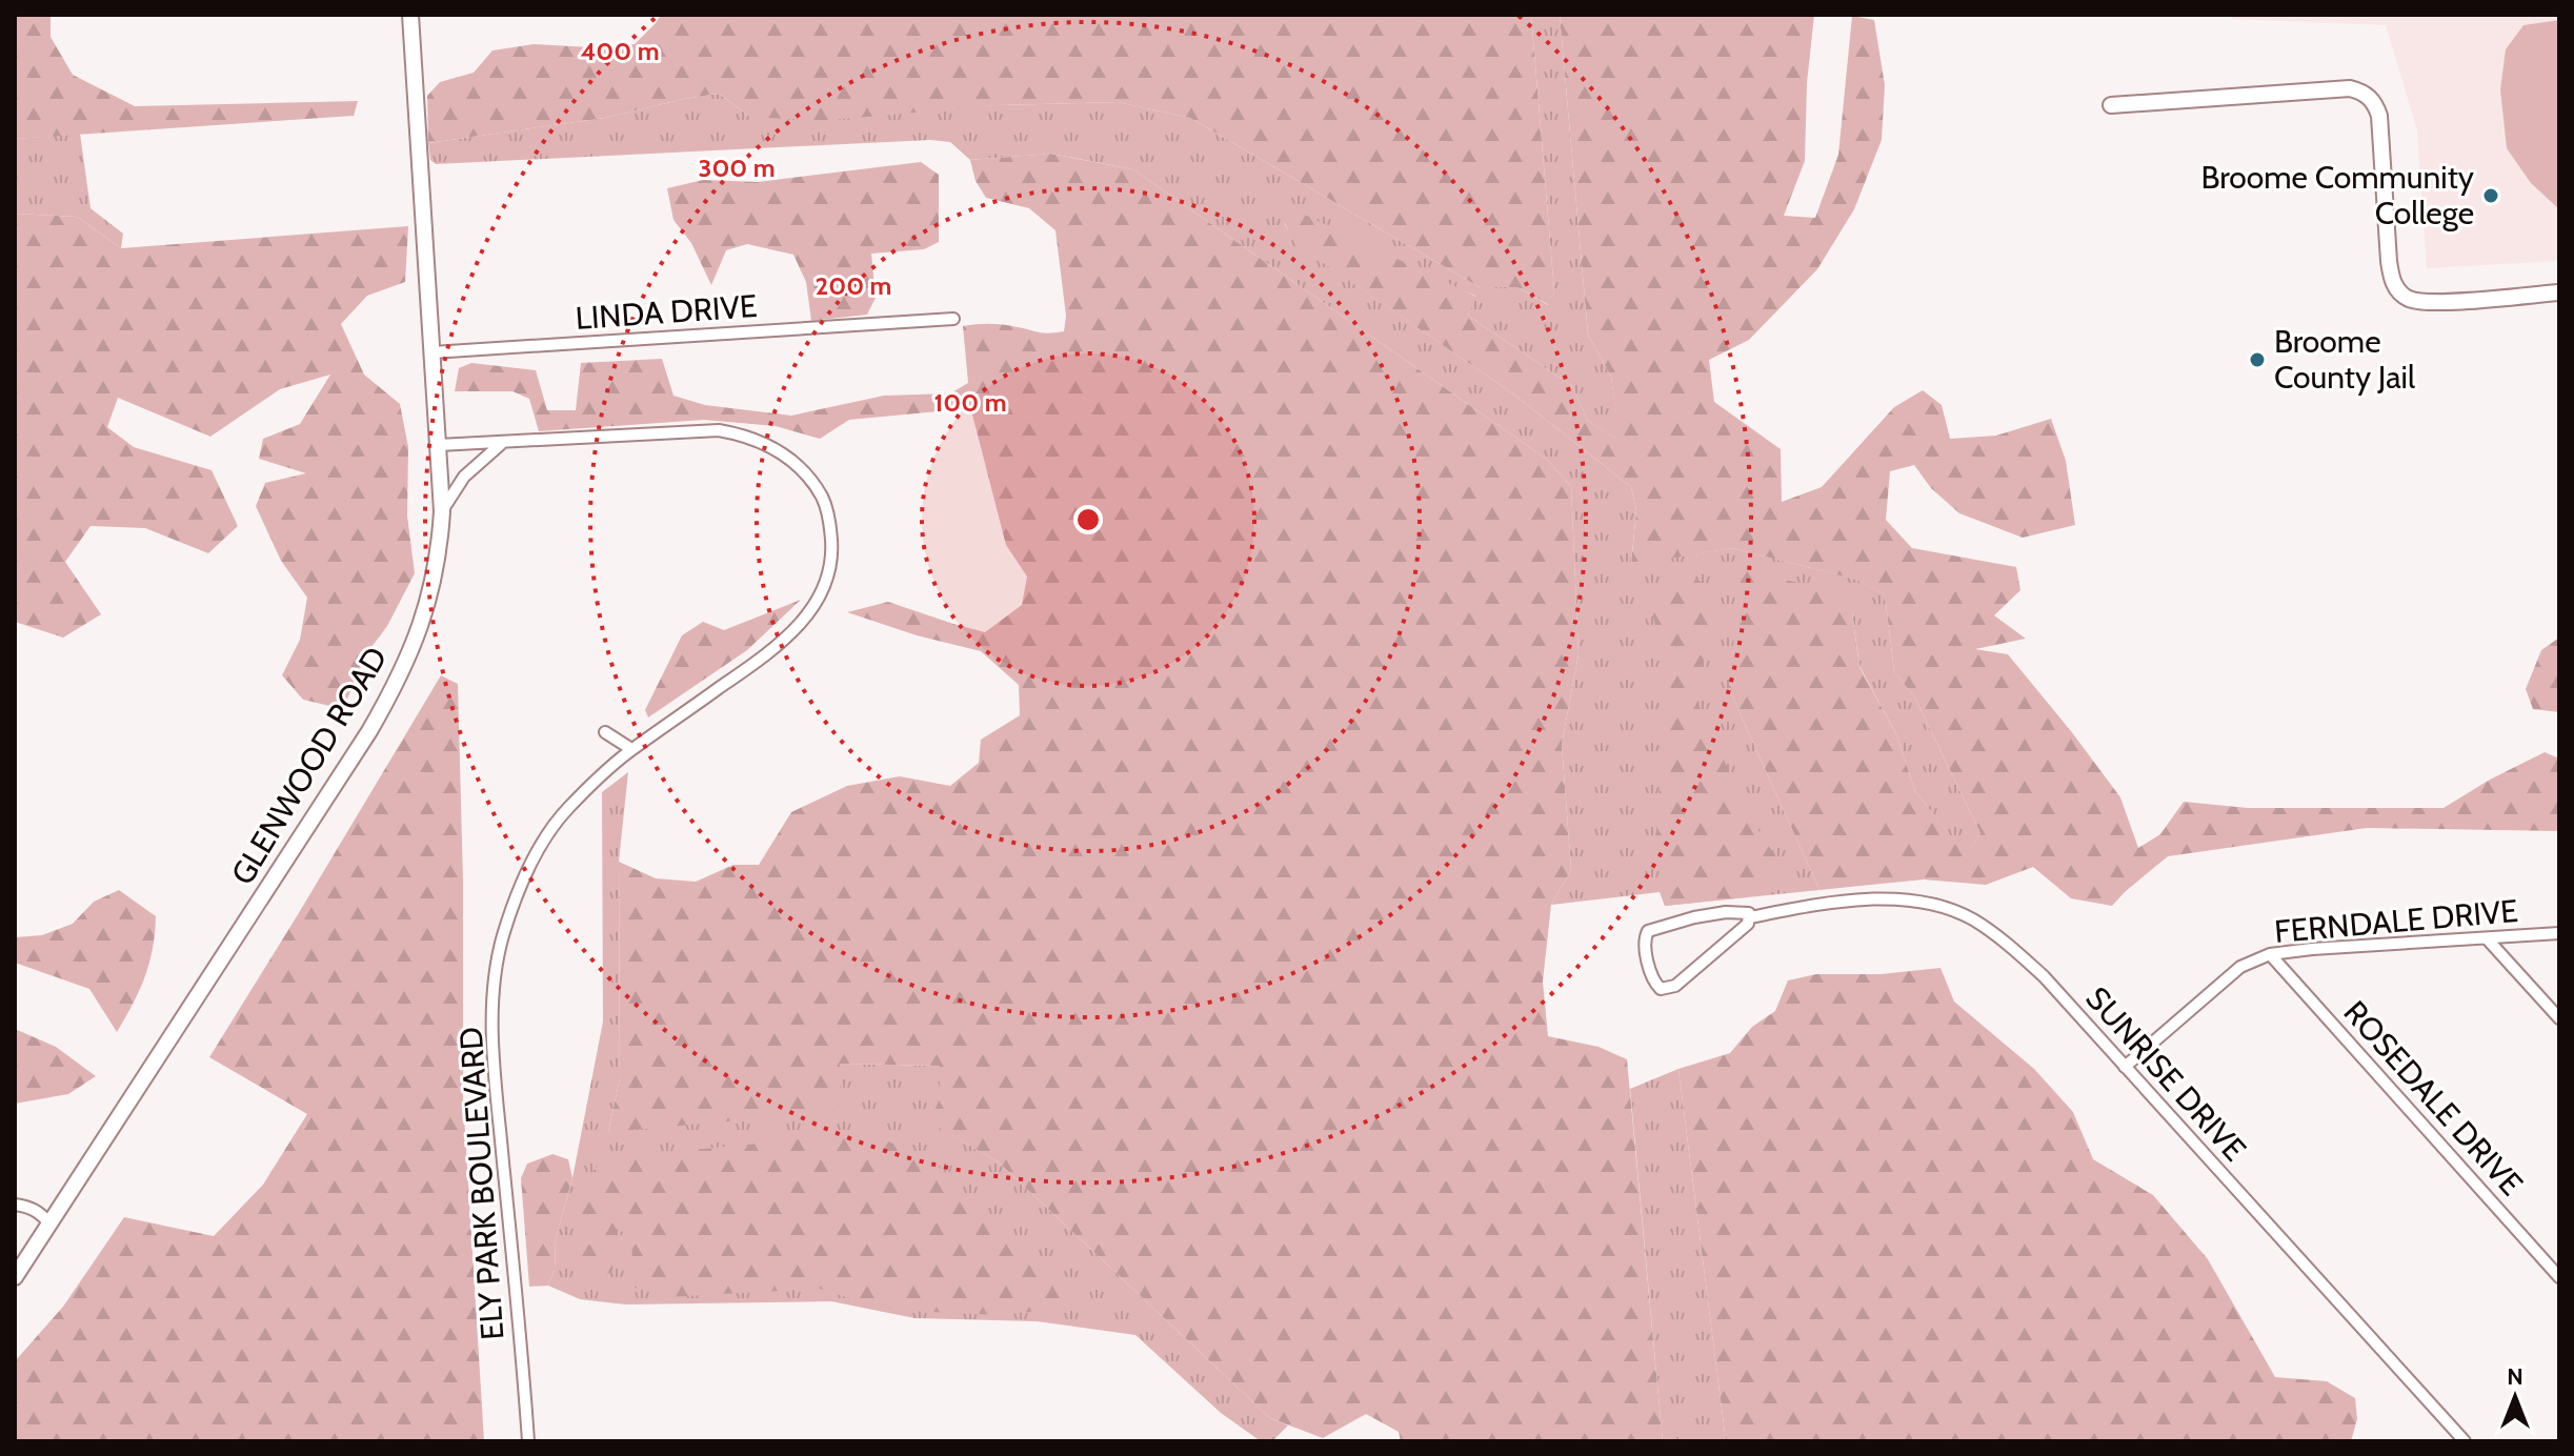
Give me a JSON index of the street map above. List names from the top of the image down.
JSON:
{
  "streets": {
    "street": [
      "LINDA DRIVE",
      "GLENWOOD ROAD",
      "FERNDALE DRIVE",
      "SUNRISE DRIVE",
      "ROSEDALE DRIVE",
      "ELY PARK BOULEVARD"
    ]
  },
  "crossings": [
    ["LINDA DRIVE", "GLENWOOD ROAD"],
    ["GLENWOOD ROAD", "ELY PARK BOULEVARD"],
    ["FERNDALE DRIVE", "SUNRISE DRIVE"],
    ["FERNDALE DRIVE", "ROSEDALE DRIVE"]
  ],
  "places": ["Broome Community College", "Broome County Jail"],
  "north": "top",
  "rings": [
    "400 m",
    "300 m",
    "200 m",
    "100 m"
  ]
}
